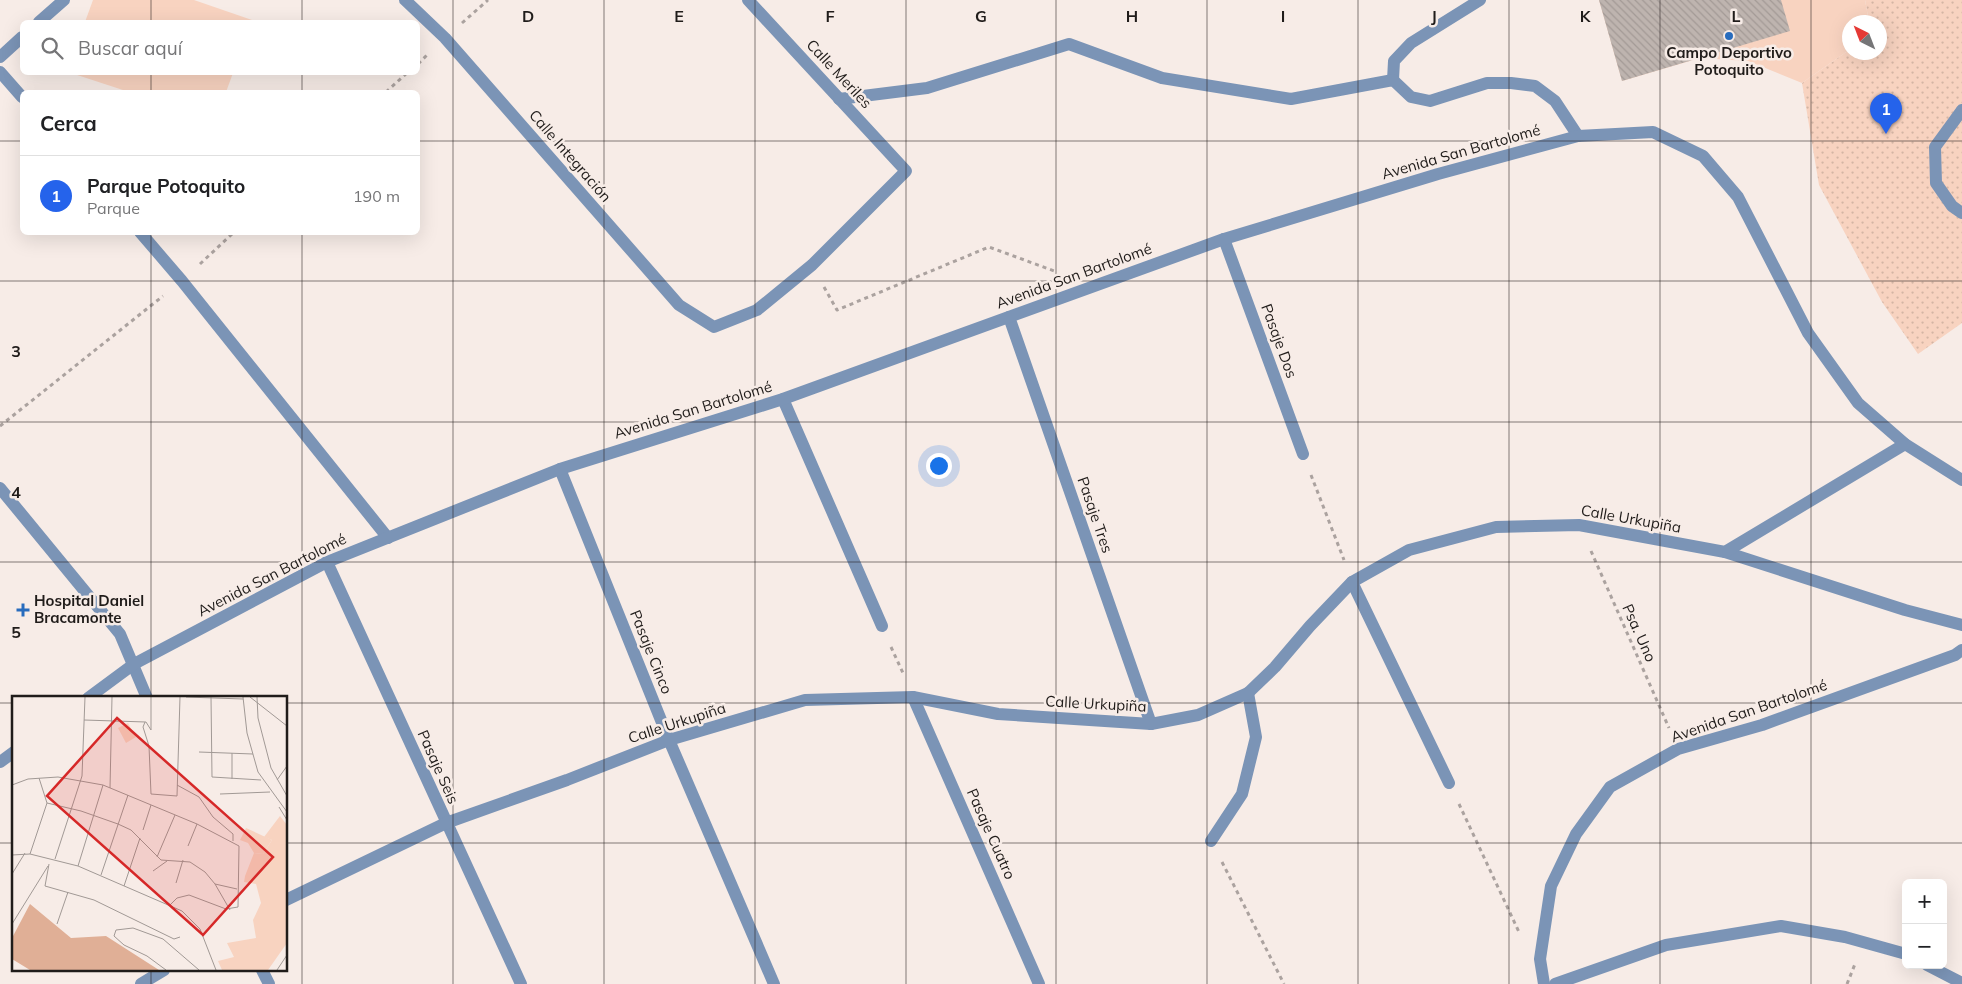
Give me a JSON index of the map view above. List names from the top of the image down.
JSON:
{
  "streets": {
    "street": [
      "Calle Meriles",
      "Avenida San Bartolomé",
      "Calle Integración",
      "Pasaje Dos",
      "Pasaje Tres",
      "Calle Urkupiña",
      "Pasaje Cinco",
      "Pasaje Seis",
      "Pasaje Cuatro"
    ],
    "path": ["Psa. Uno"]
  },
  "crossings": [
    ["Calle Meriles", "Calle Integración"],
    ["Avenida San Bartolomé", "Pasaje Dos"],
    ["Avenida San Bartolomé", "Pasaje Tres"],
    ["Avenida San Bartolomé", "Psa. Uno"],
    ["Avenida San Bartolomé", "Pasaje Cinco"],
    ["Avenida San Bartolomé", "Pasaje Seis"],
    ["Pasaje Tres", "Calle Urkupiña"],
    ["Calle Urkupiña", "Psa. Uno"],
    ["Calle Urkupiña", "Pasaje Cinco"],
    ["Calle Urkupiña", "Pasaje Seis"],
    ["Calle Urkupiña", "Pasaje Cuatro"]
  ],
  "places": {
    "other": ["Campo Deportivo Potoquito"],
    "health": ["Hospital Daniel Bracamonte"]
  },
  "north": "top left",
  "page": {
    "search": "Buscar aquí",
    "heading": "Cerca",
    "pins": "1",
    "list": [
      {
        "mark": "1",
        "name": "Parque Potoquito",
        "note": "Parque",
        "value": "190 m"
      }
    ],
    "map_buttons": ["+", "−"]
  },
  "grid": {
    "columns": [
      "D",
      "E",
      "F",
      "G",
      "H",
      "I",
      "J",
      "K",
      "L"
    ],
    "rows": ["3", "4", "5"]
  }
}
